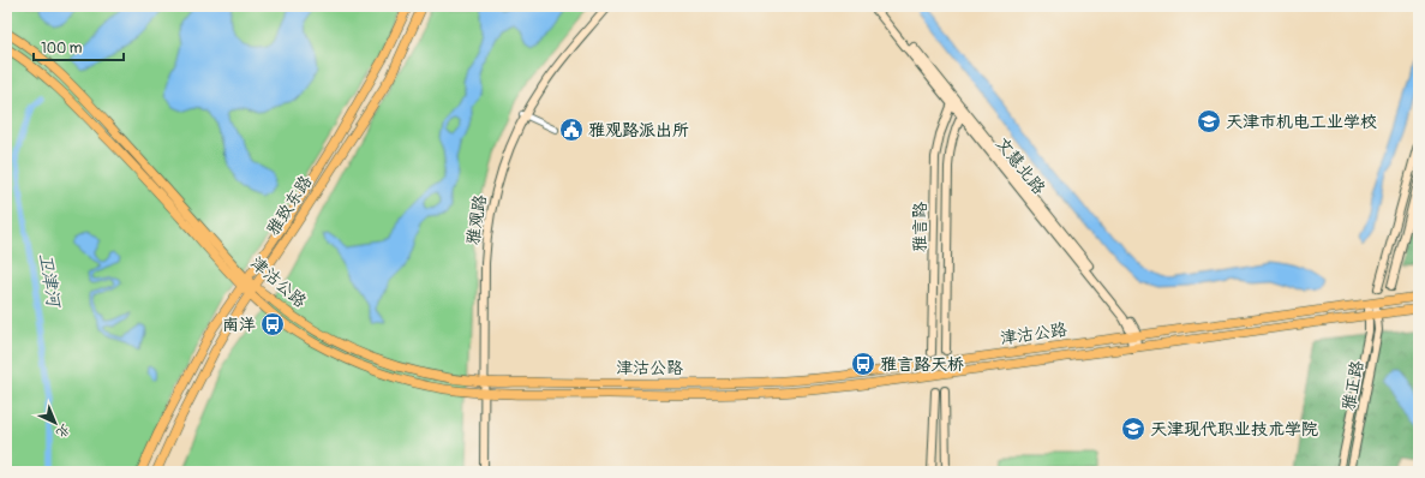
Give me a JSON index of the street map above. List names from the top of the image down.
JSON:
{
  "streets": {
    "main road": [
      "文慧北路",
      "雅致东路",
      "雅观路",
      "雅言路",
      "津沽公路",
      "雅正路"
    ]
  },
  "crossings": [
    ["文慧北路", "雅言路"],
    ["文慧北路", "津沽公路"],
    ["雅致东路", "津沽公路"],
    ["雅观路", "津沽公路"],
    ["津沽公路", "雅正路"]
  ],
  "water": ["卫津河"],
  "places": {
    "school or university": ["天津市机电工业学校", "天津现代职业技术学院"],
    "public building": ["雅观路派出所"],
    "bus stop": ["南洋", "雅言路天桥"]
  },
  "scale_bar": "100 m",
  "north": "bottom right"
}
